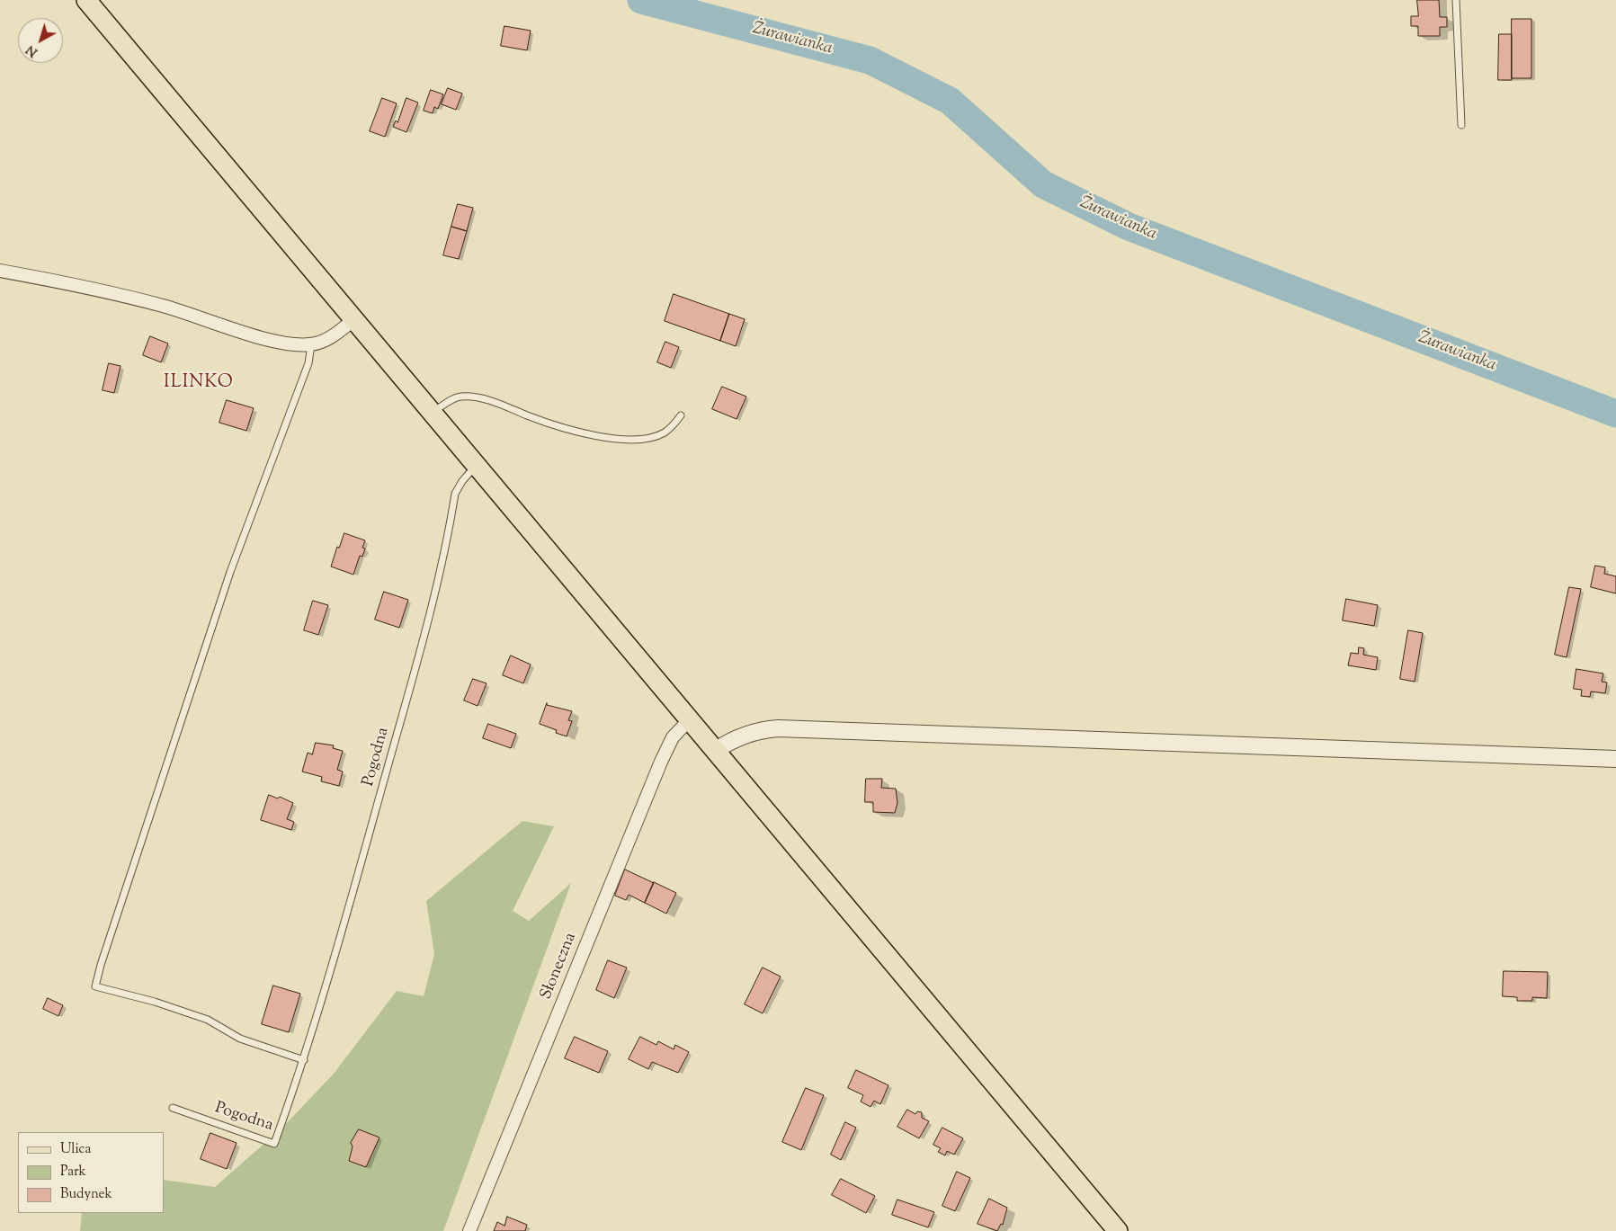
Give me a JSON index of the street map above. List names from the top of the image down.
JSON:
{
  "streets": {
    "street": ["Słoneczna"],
    "lane": ["Pogodna"]
  },
  "districts": ["ILINKO"],
  "water": ["Żurawianka"],
  "legend": ["Ulica", "Park", "Budynek"],
  "north": "bottom left"
}
